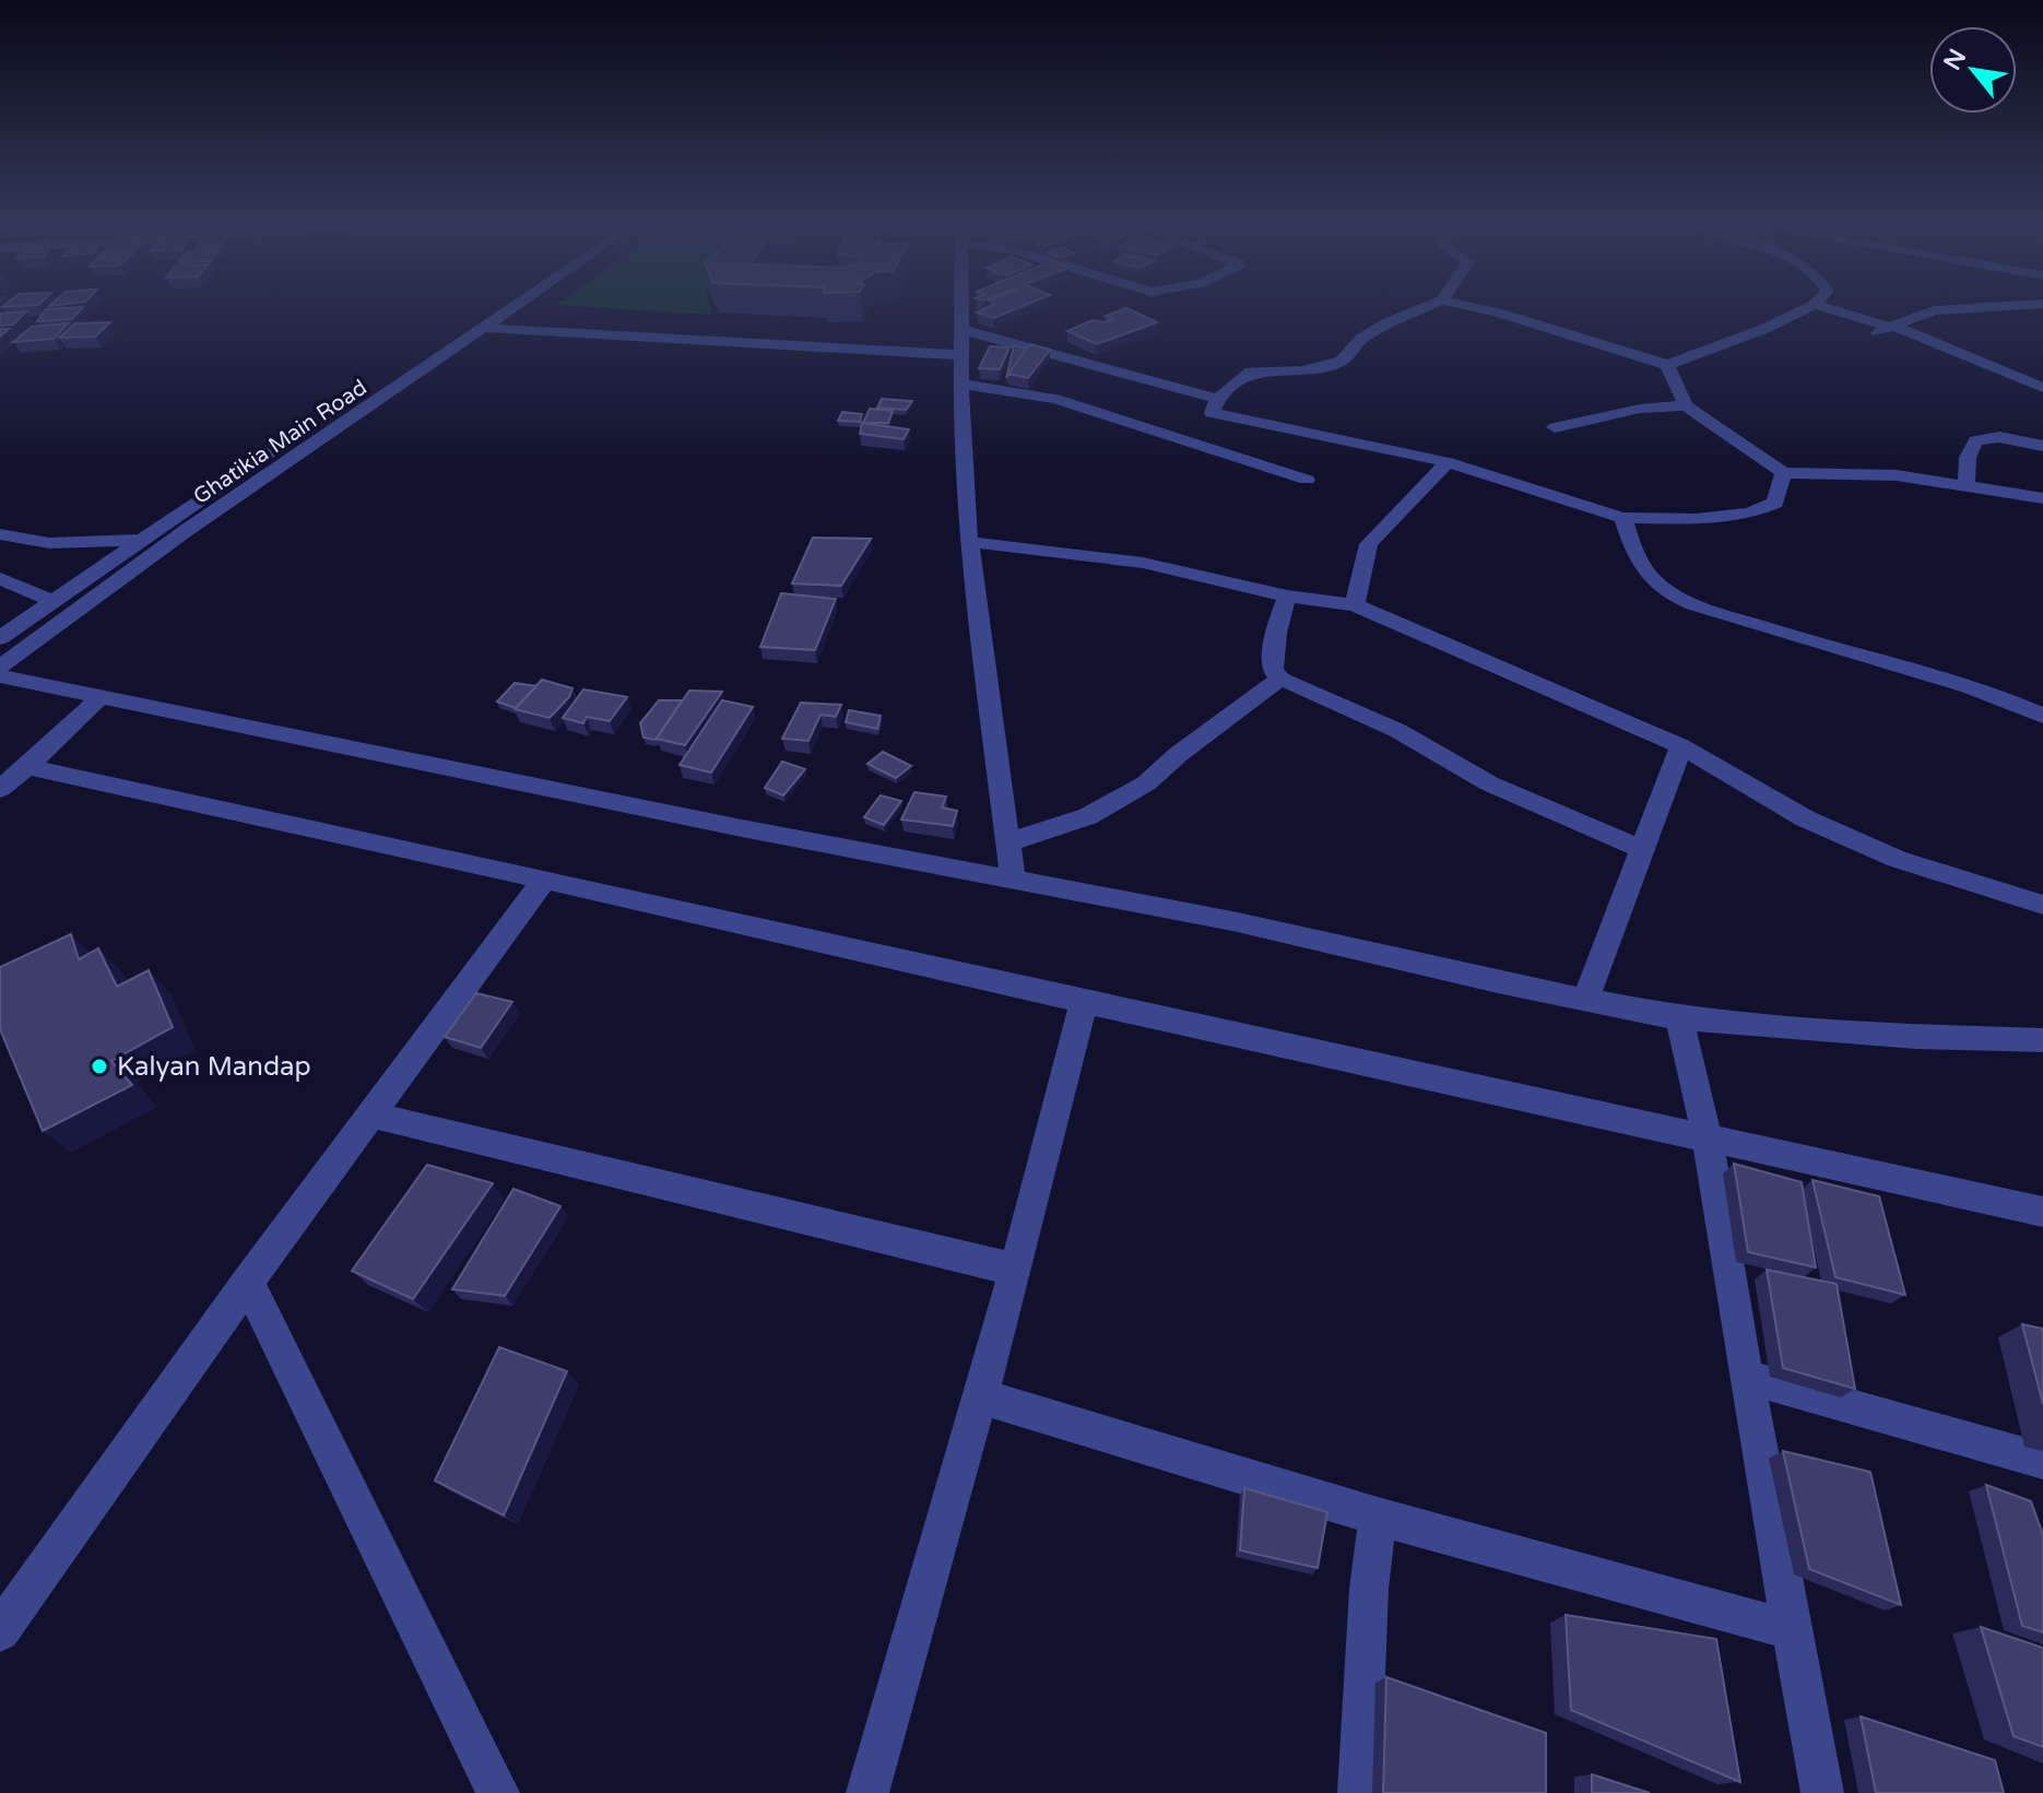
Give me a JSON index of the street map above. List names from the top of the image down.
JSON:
{
  "streets": {
    "street": ["Ghatikia Main Road"]
  },
  "places": ["Kalyan Mandap"],
  "north": "top left"
}
